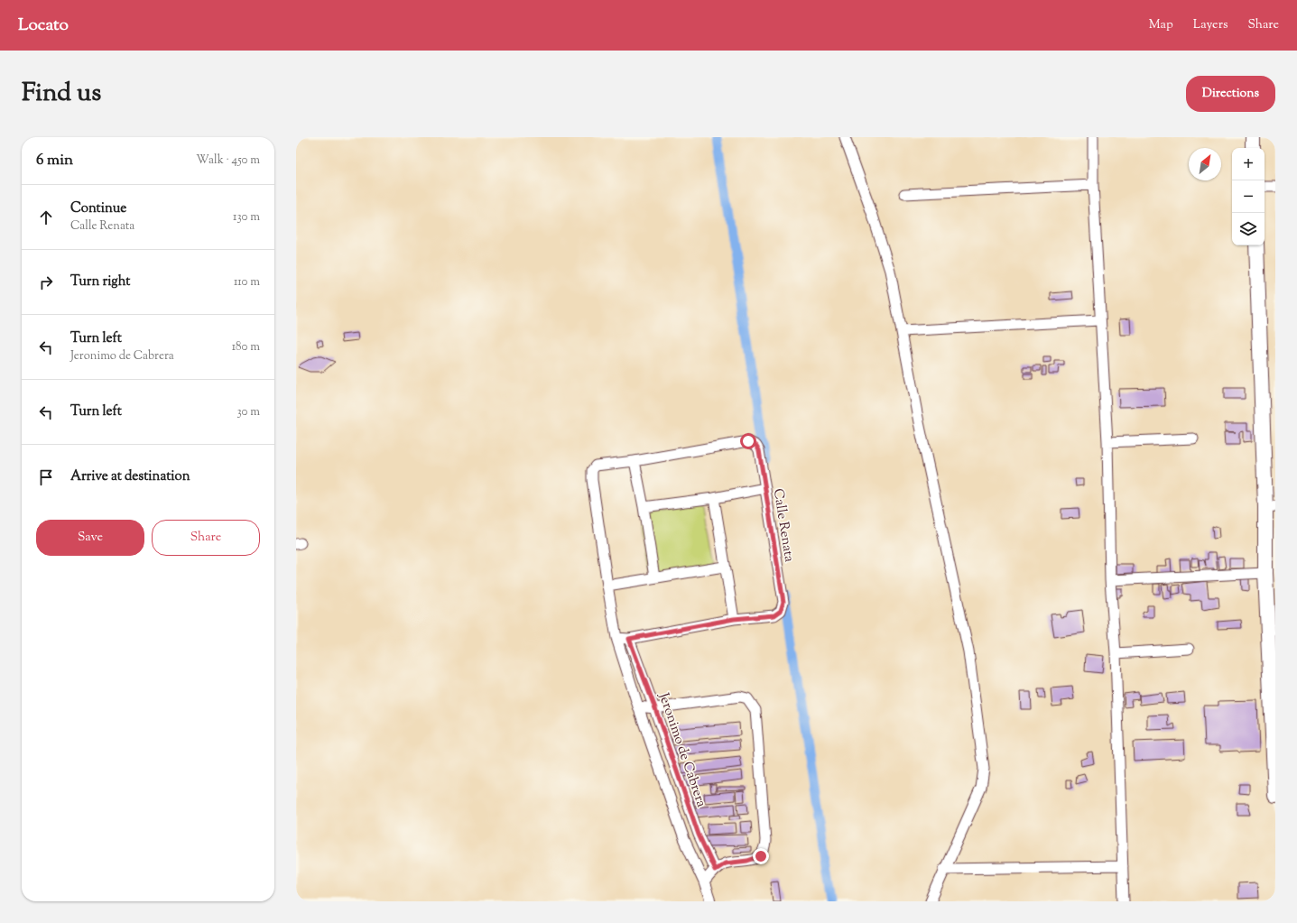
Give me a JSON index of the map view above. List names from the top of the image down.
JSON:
{
  "streets": {
    "street": ["Calle Renata", "Jeronimo de Cabrera"]
  },
  "north": "top right",
  "page": {
    "header": "Locato",
    "nav": ["Map", "Layers", "Share"],
    "title": "Find us",
    "buttons": [
      "Directions",
      ["Save", "Share"]
    ],
    "heading": ["6 min", "Walk · 450 m"],
    "map_buttons": ["+", "−"],
    "list": [
      ["Continue", "Calle Renata", "130 m"],
      ["Turn right", "110 m"],
      ["Turn left", "Jeronimo de Cabrera", "180 m"],
      ["Turn left", "30 m"],
      "Arrive at destination"
    ]
  }
}
